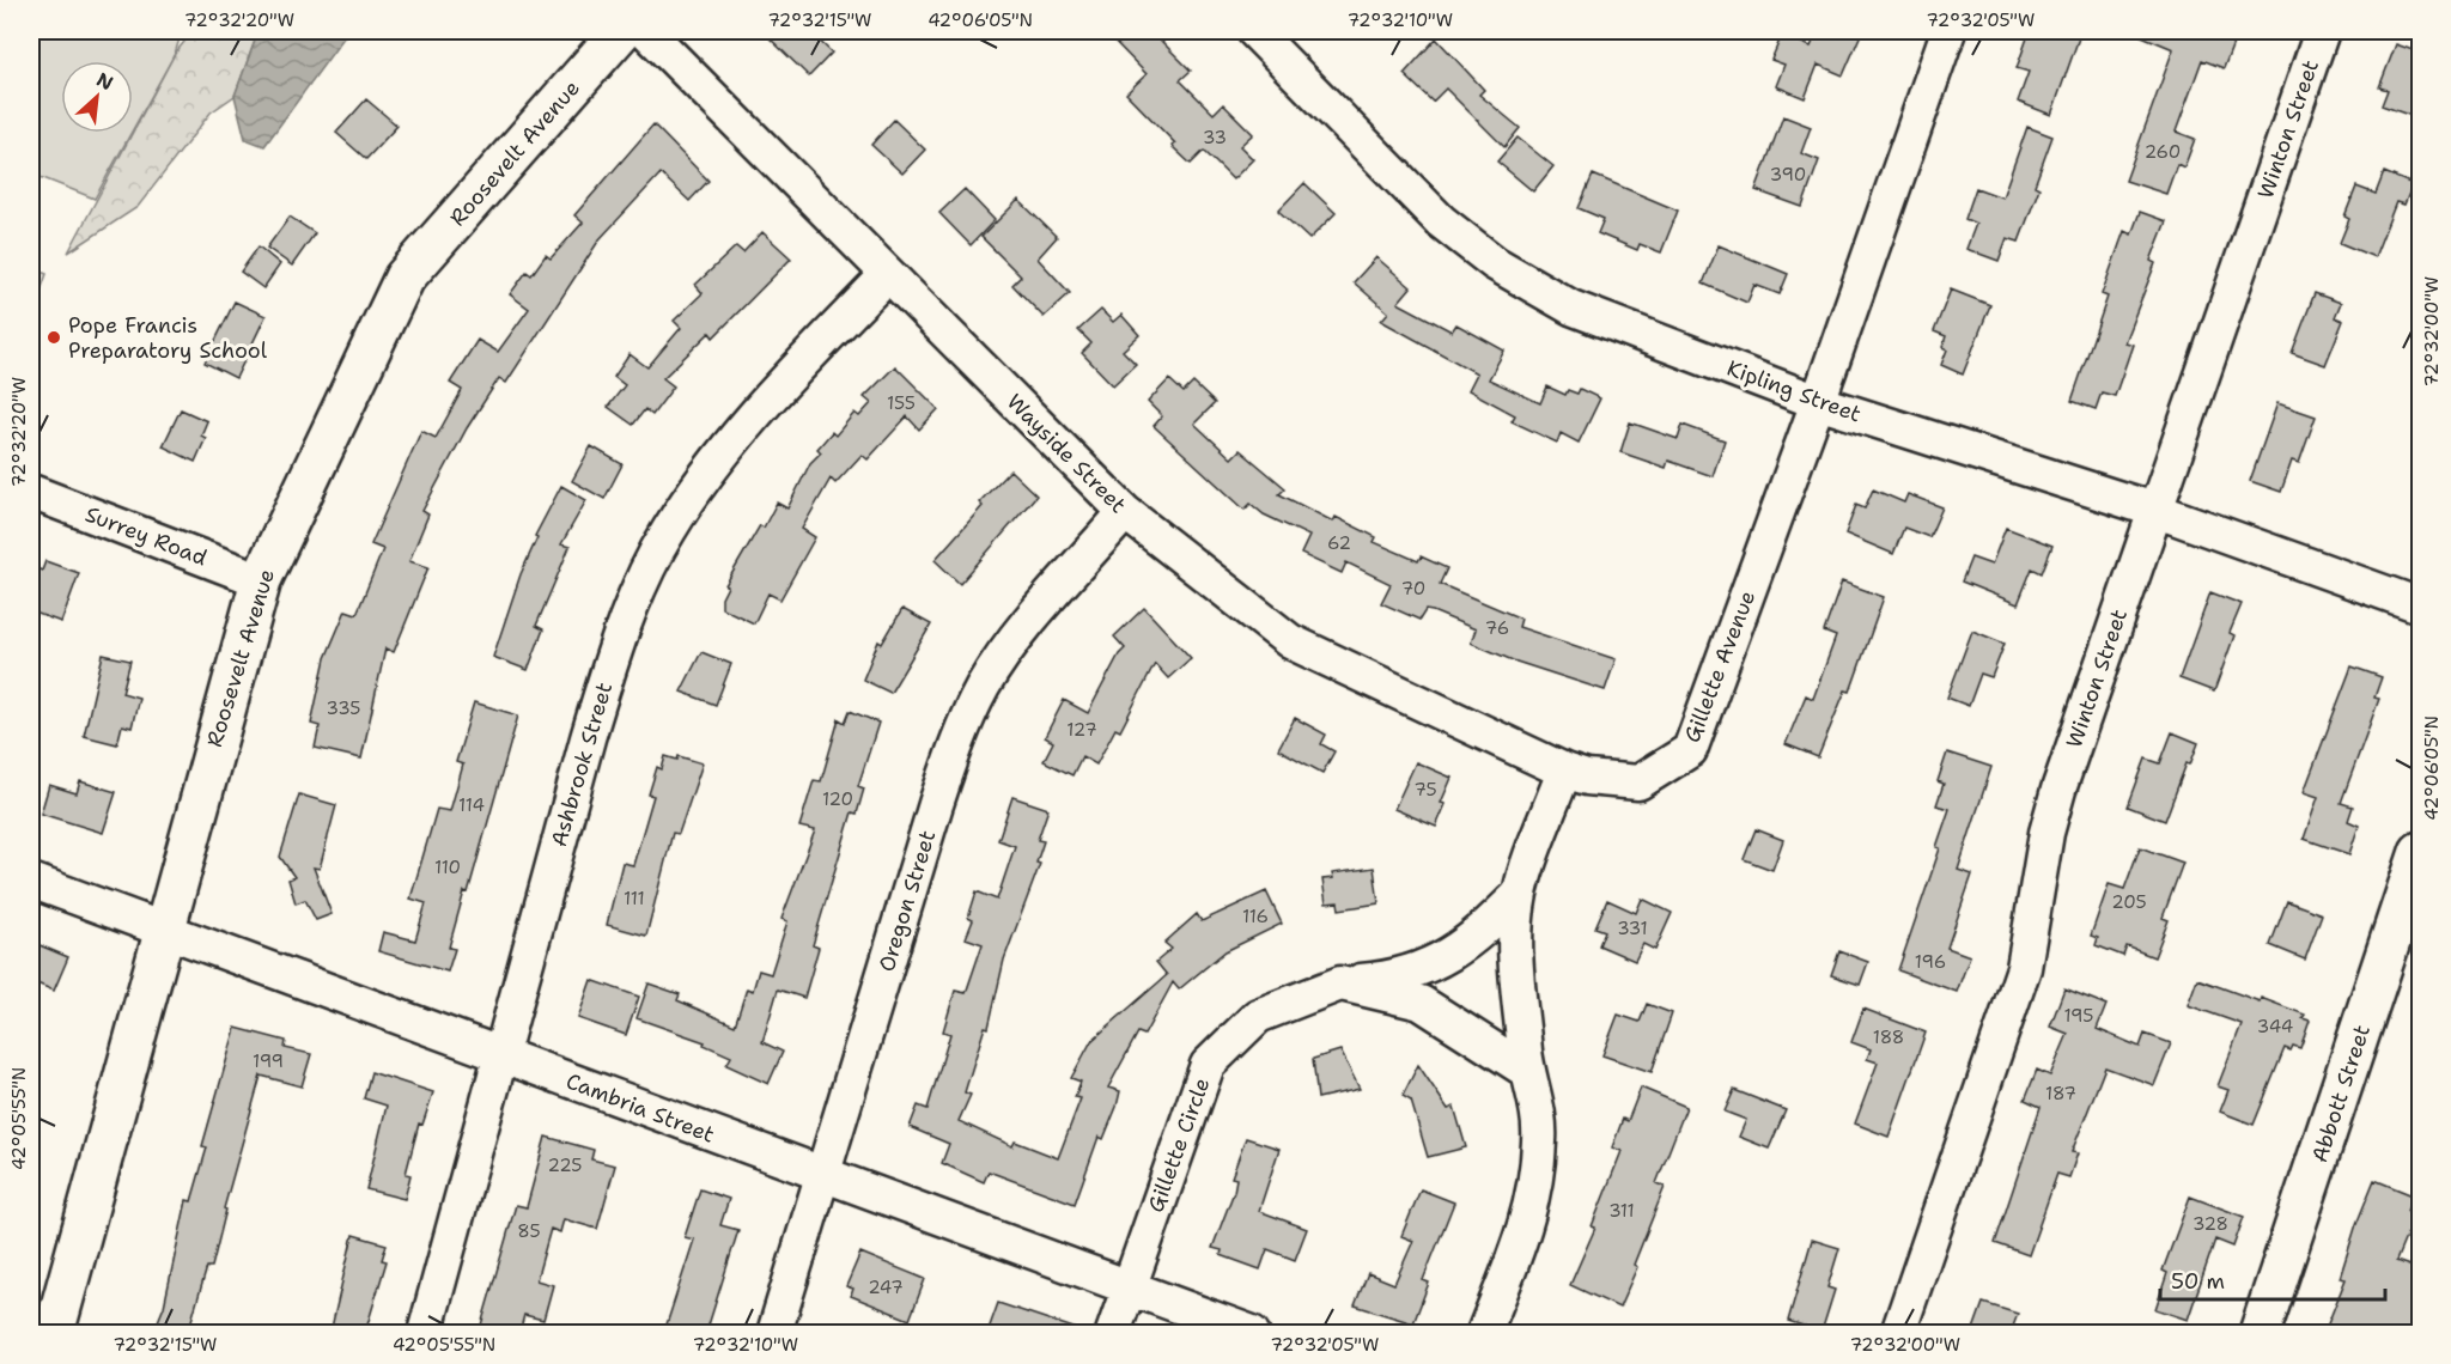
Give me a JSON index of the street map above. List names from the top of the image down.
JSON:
{
  "streets": {
    "street": [
      "Winton Street",
      "Roosevelt Avenue",
      "Kipling Street",
      "Wayside Street",
      "Surrey Road",
      "Gillette Avenue",
      "Ashbrook Street",
      "Oregon Street",
      "Abbott Street",
      "Cambria Street",
      "Gillette Circle"
    ]
  },
  "crossings": [
    ["Winton Street", "Kipling Street"],
    ["Roosevelt Avenue", "Surrey Road"],
    ["Roosevelt Avenue", "Cambria Street"],
    ["Kipling Street", "Gillette Avenue"],
    ["Wayside Street", "Gillette Avenue"],
    ["Wayside Street", "Ashbrook Street"],
    ["Wayside Street", "Oregon Street"],
    ["Ashbrook Street", "Cambria Street"],
    ["Oregon Street", "Cambria Street"],
    ["Cambria Street", "Gillette Circle"]
  ],
  "places": ["Pope Francis Preparatory School"],
  "house_numbers": [
    "33",
    "260",
    "390",
    "155",
    "62",
    "70",
    "76",
    "335",
    "127",
    "75",
    "120",
    "114",
    "110",
    "111",
    "205",
    "116",
    "331",
    "196",
    "195",
    "344",
    "188",
    "199",
    "187",
    "225",
    "311",
    "328",
    "85",
    "247"
  ],
  "scale_bar": "50 m",
  "north": "top right",
  "coordinates": [
    "72°32'20\"W",
    "72°32'15\"W",
    "42°06'05\"N",
    "72°32'10\"W",
    "72°32'05\"W",
    "72°32'00\"W",
    "42°05'55\"N"
  ]
}
